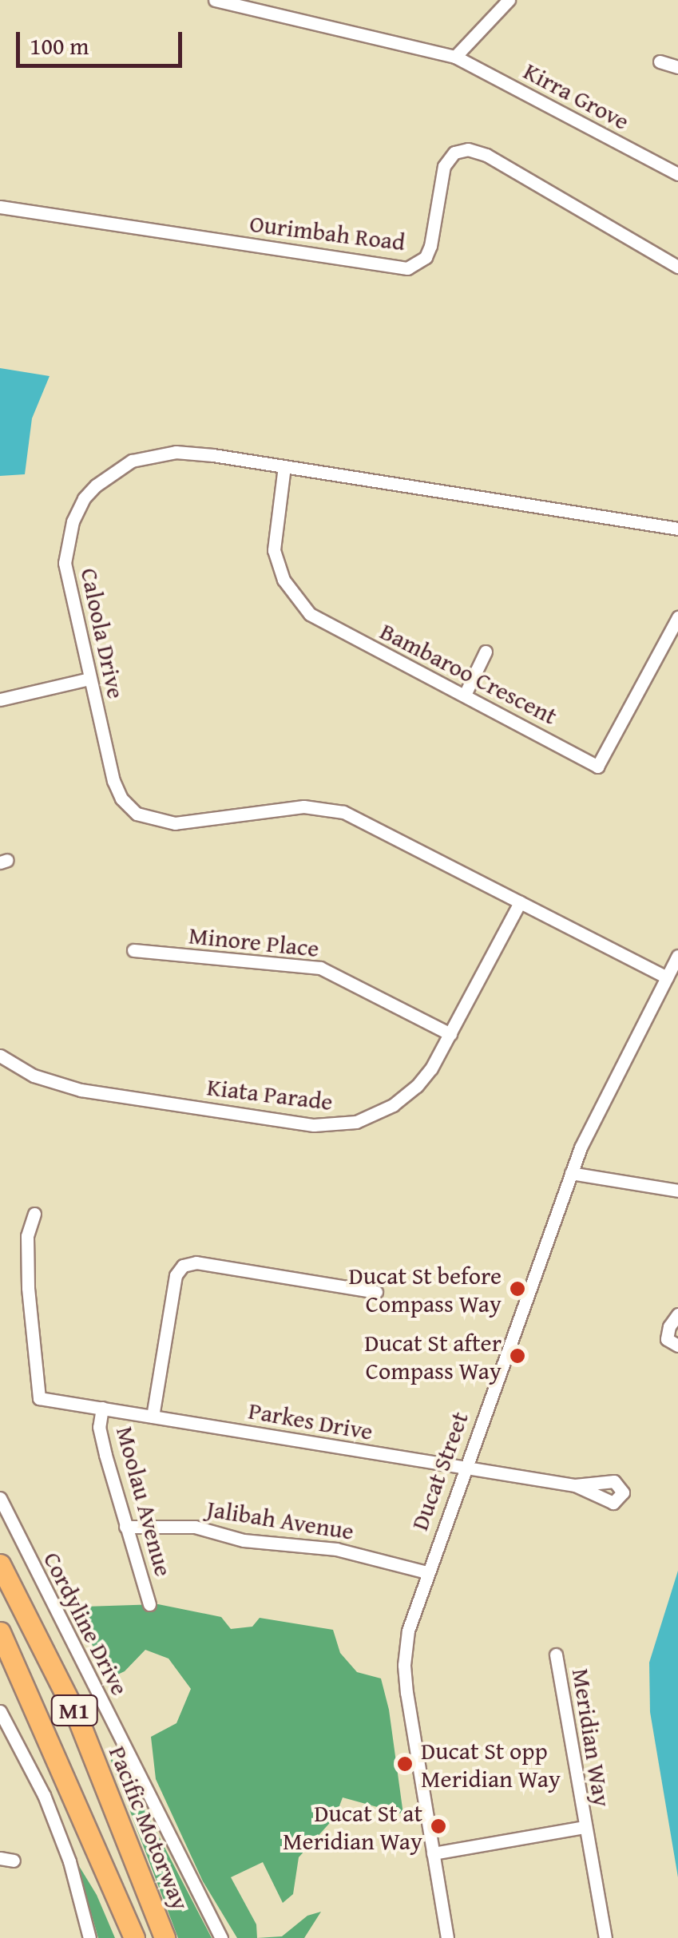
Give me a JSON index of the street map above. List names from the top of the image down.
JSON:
{
  "streets": {
    "highway": ["M1", "Pacific Motorway"],
    "street": [
      "Kirra Grove",
      "Ourimbah Road",
      "Caloola Drive",
      "Bambaroo Crescent",
      "Minore Place",
      "Kiata Parade",
      "Parkes Drive",
      "Ducat Street",
      "Moolau Avenue",
      "Jalibah Avenue",
      "Cordyline Drive",
      "Meridian Way"
    ]
  },
  "crossings": [
    ["Caloola Drive", "Bambaroo Crescent"],
    ["Caloola Drive", "Kiata Parade"],
    ["Caloola Drive", "Ducat Street"],
    ["Minore Place", "Kiata Parade"],
    ["Parkes Drive", "Ducat Street"],
    ["Parkes Drive", "Moolau Avenue"],
    ["Ducat Street", "Jalibah Avenue"],
    ["Ducat Street", "Meridian Way"],
    ["Moolau Avenue", "Jalibah Avenue"]
  ],
  "places": [
    "Ducat St before Compass Way",
    "Ducat St after Compass Way",
    "Ducat St opp Meridian Way",
    "Ducat St at Meridian Way"
  ],
  "scale_bar": "100 m"
}
